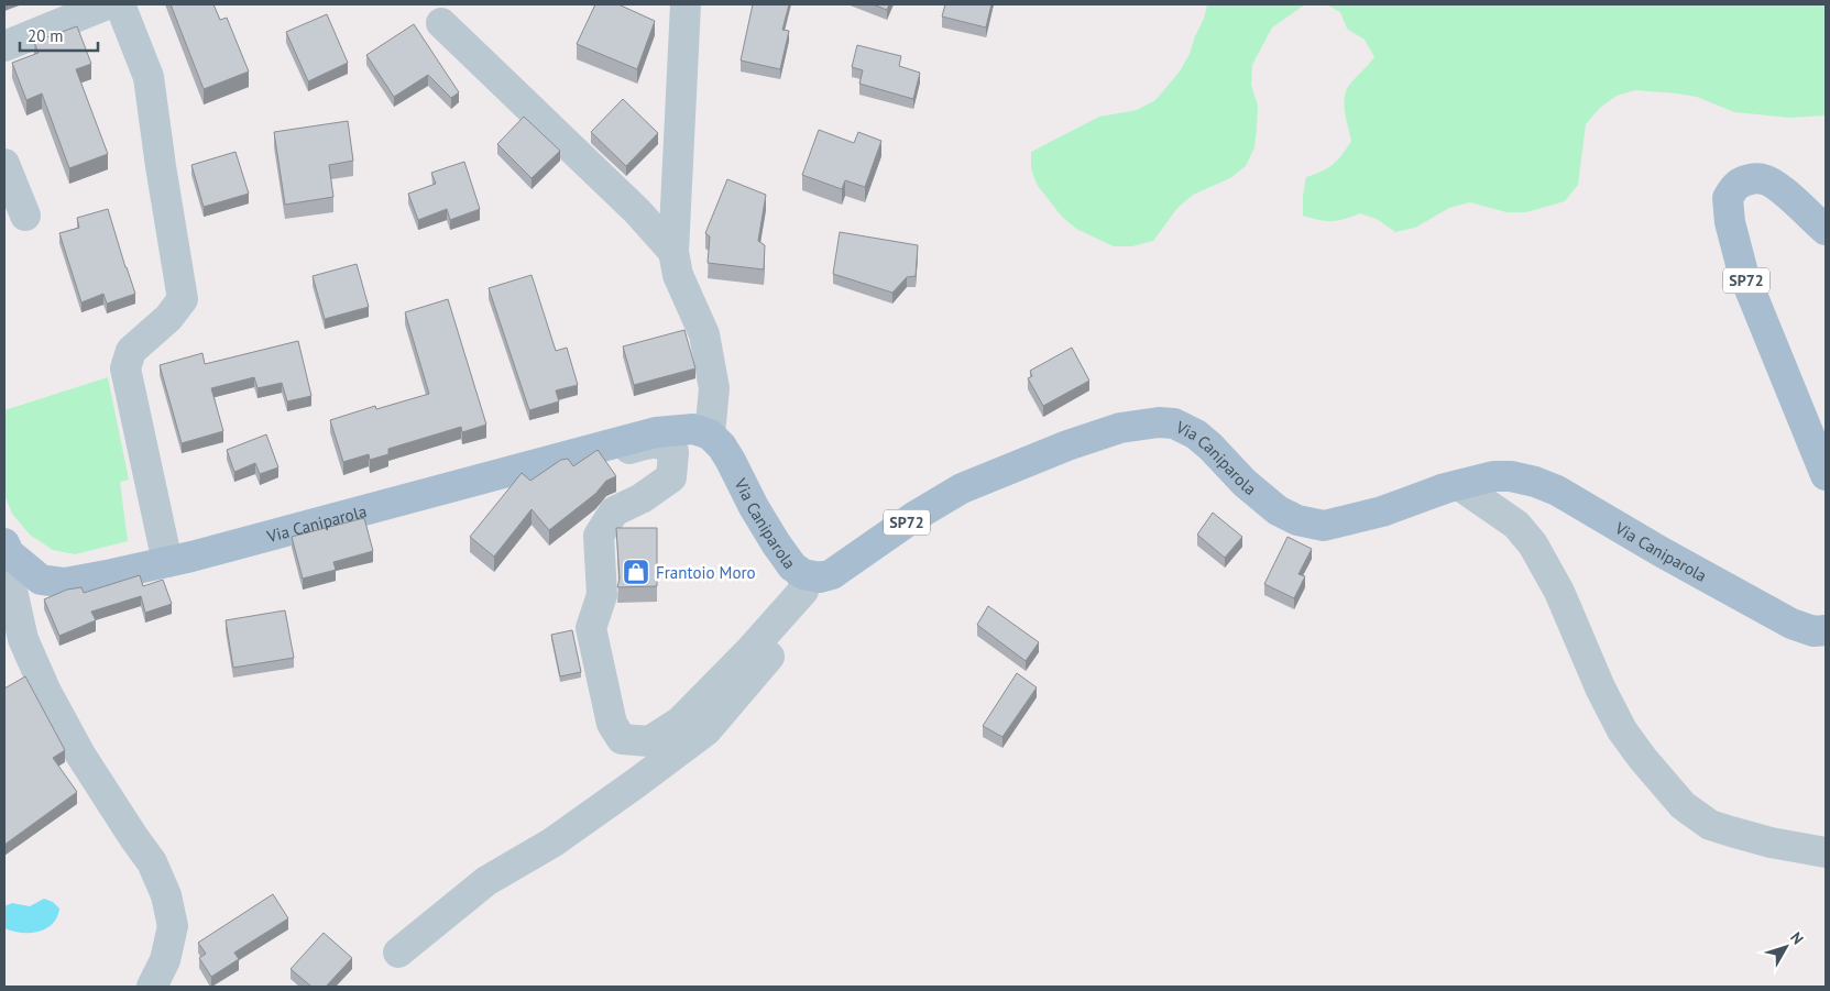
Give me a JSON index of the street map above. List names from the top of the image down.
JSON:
{
  "streets": {
    "main road": ["SP72", "Via Caniparola"]
  },
  "places": {
    "shop": ["Frantoio Moro"]
  },
  "scale_bar": "20 m",
  "north": "top right"
}
